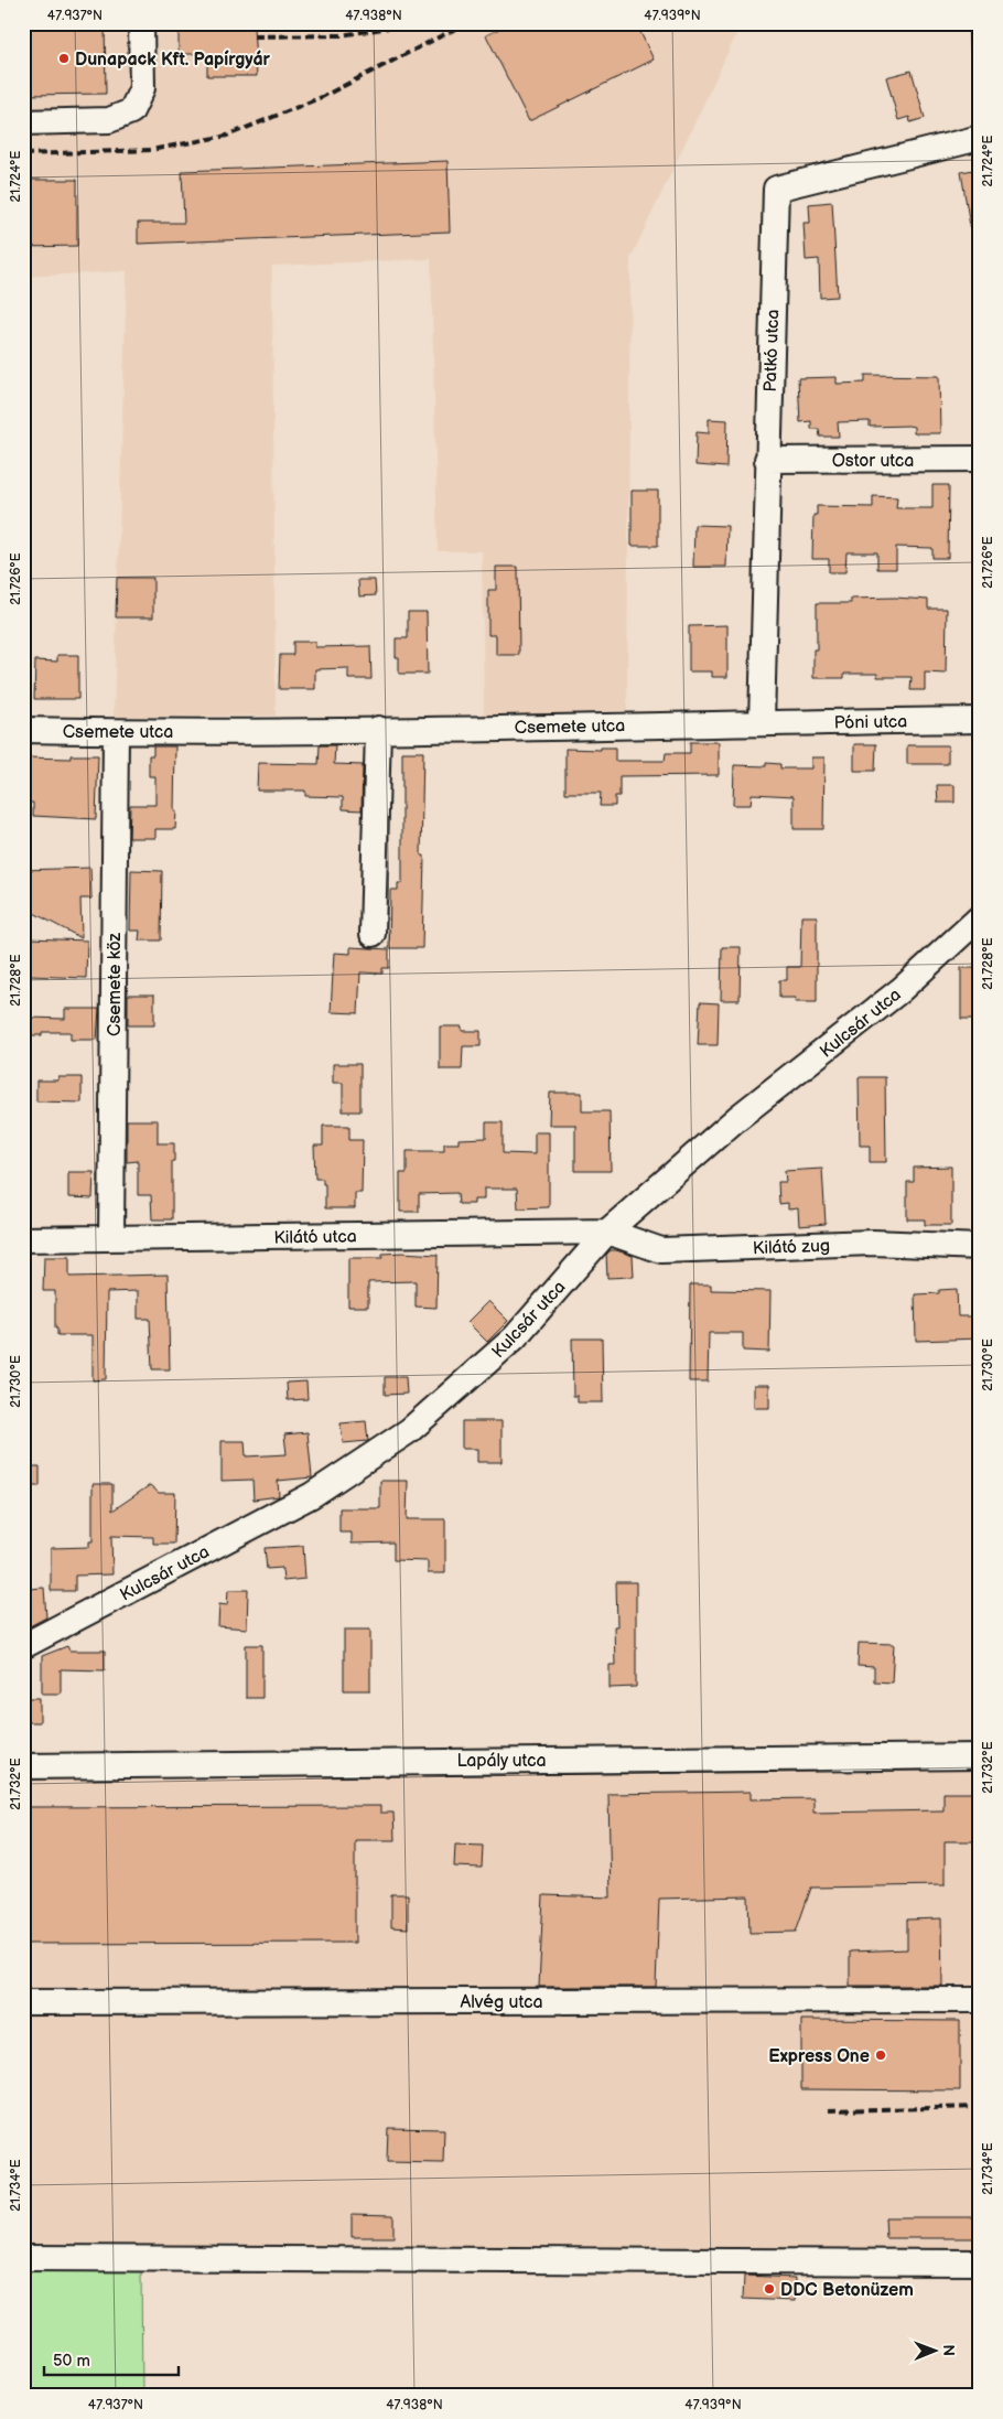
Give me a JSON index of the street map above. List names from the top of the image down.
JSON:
{
  "streets": {
    "street": [
      "Patkó utca",
      "Ostor utca",
      "Póni utca",
      "Csemete utca",
      "Csemete köz",
      "Kulcsár utca",
      "Kilátó utca",
      "Kilátó zug",
      "Lapály utca",
      "Alvég utca"
    ]
  },
  "crossings": [
    ["Patkó utca", "Ostor utca"],
    ["Patkó utca", "Póni utca"],
    ["Patkó utca", "Csemete utca"],
    ["Póni utca", "Csemete utca"],
    ["Csemete utca", "Csemete köz"],
    ["Csemete köz", "Kilátó utca"],
    ["Kulcsár utca", "Kilátó utca"],
    ["Kulcsár utca", "Kilátó zug"],
    ["Kilátó utca", "Kilátó zug"]
  ],
  "places": ["Dunapack Kft. Papírgyár", "Express One", "DDC Betonüzem"],
  "scale_bar": "50 m",
  "north": "right",
  "coordinates": [
    "47.937°N",
    "47.938°N",
    "47.939°N",
    "21.724°E",
    "21.726°E",
    "21.728°E",
    "21.730°E",
    "21.732°E",
    "21.734°E"
  ]
}
